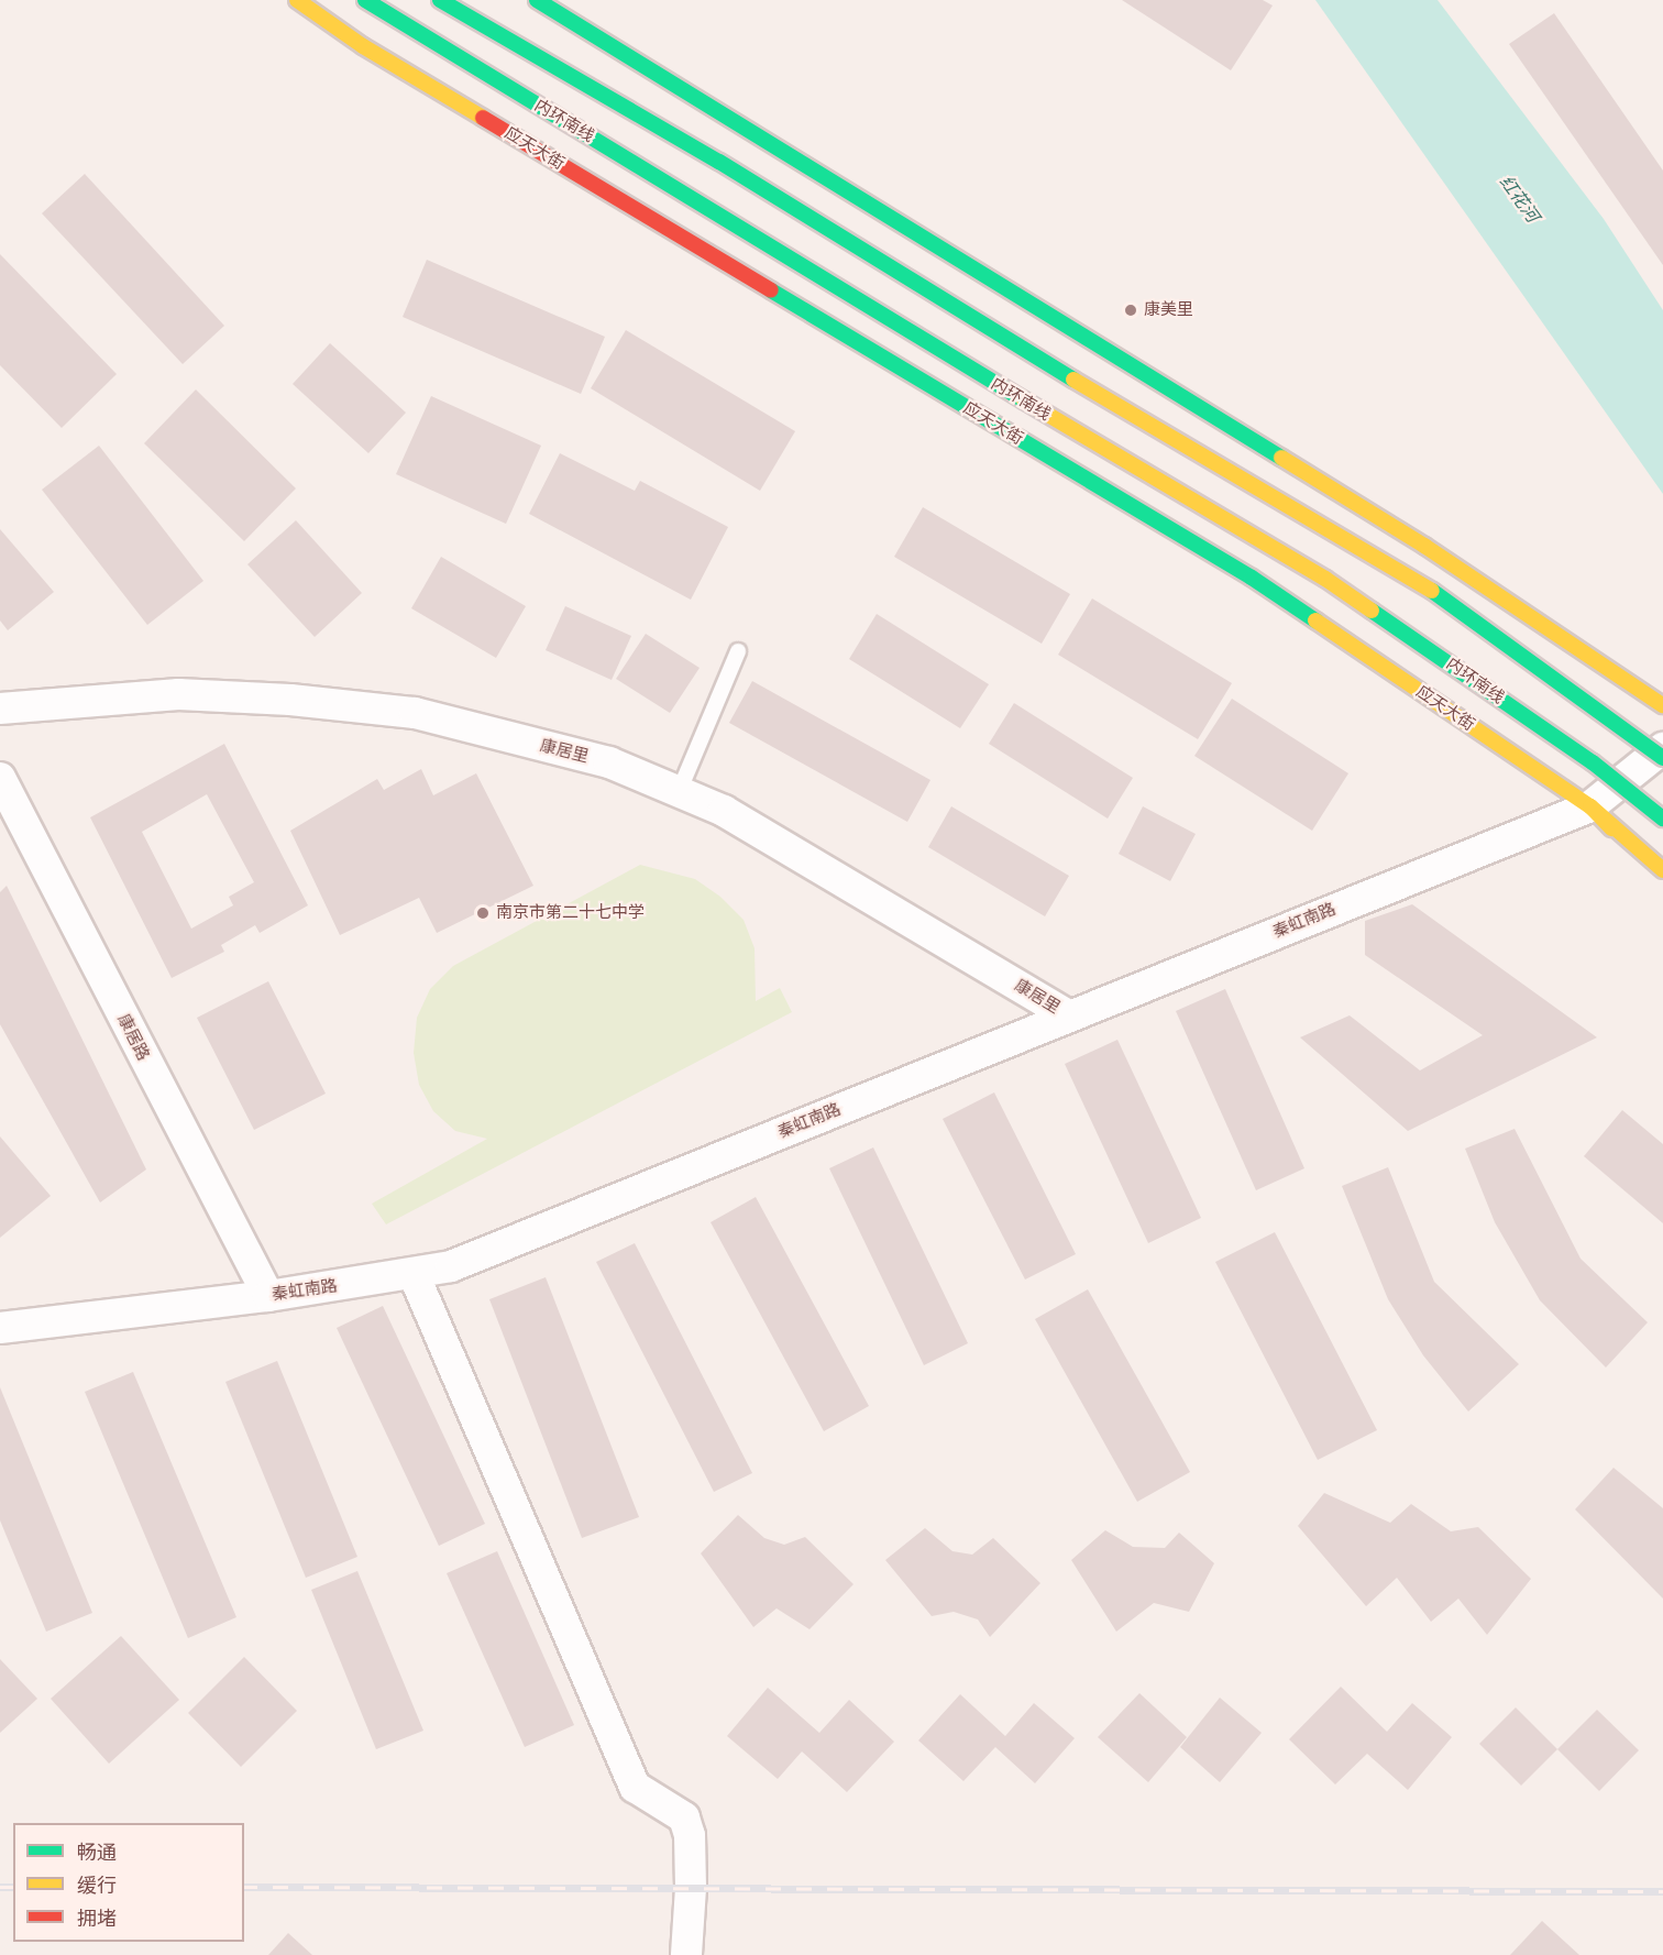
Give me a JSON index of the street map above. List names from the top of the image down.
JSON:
{
  "streets": {
    "main road": ["内环南线", "应天大街"],
    "street": ["康居里", "秦虹南路", "康居路"]
  },
  "crossings": [
    ["应天大街", "秦虹南路"],
    ["康居里", "秦虹南路"],
    ["秦虹南路", "康居路"]
  ],
  "water": ["红花河"],
  "places": ["康美里", "南京市第二十七中学"],
  "legend": ["畅通", "缓行", "拥堵"]
}
